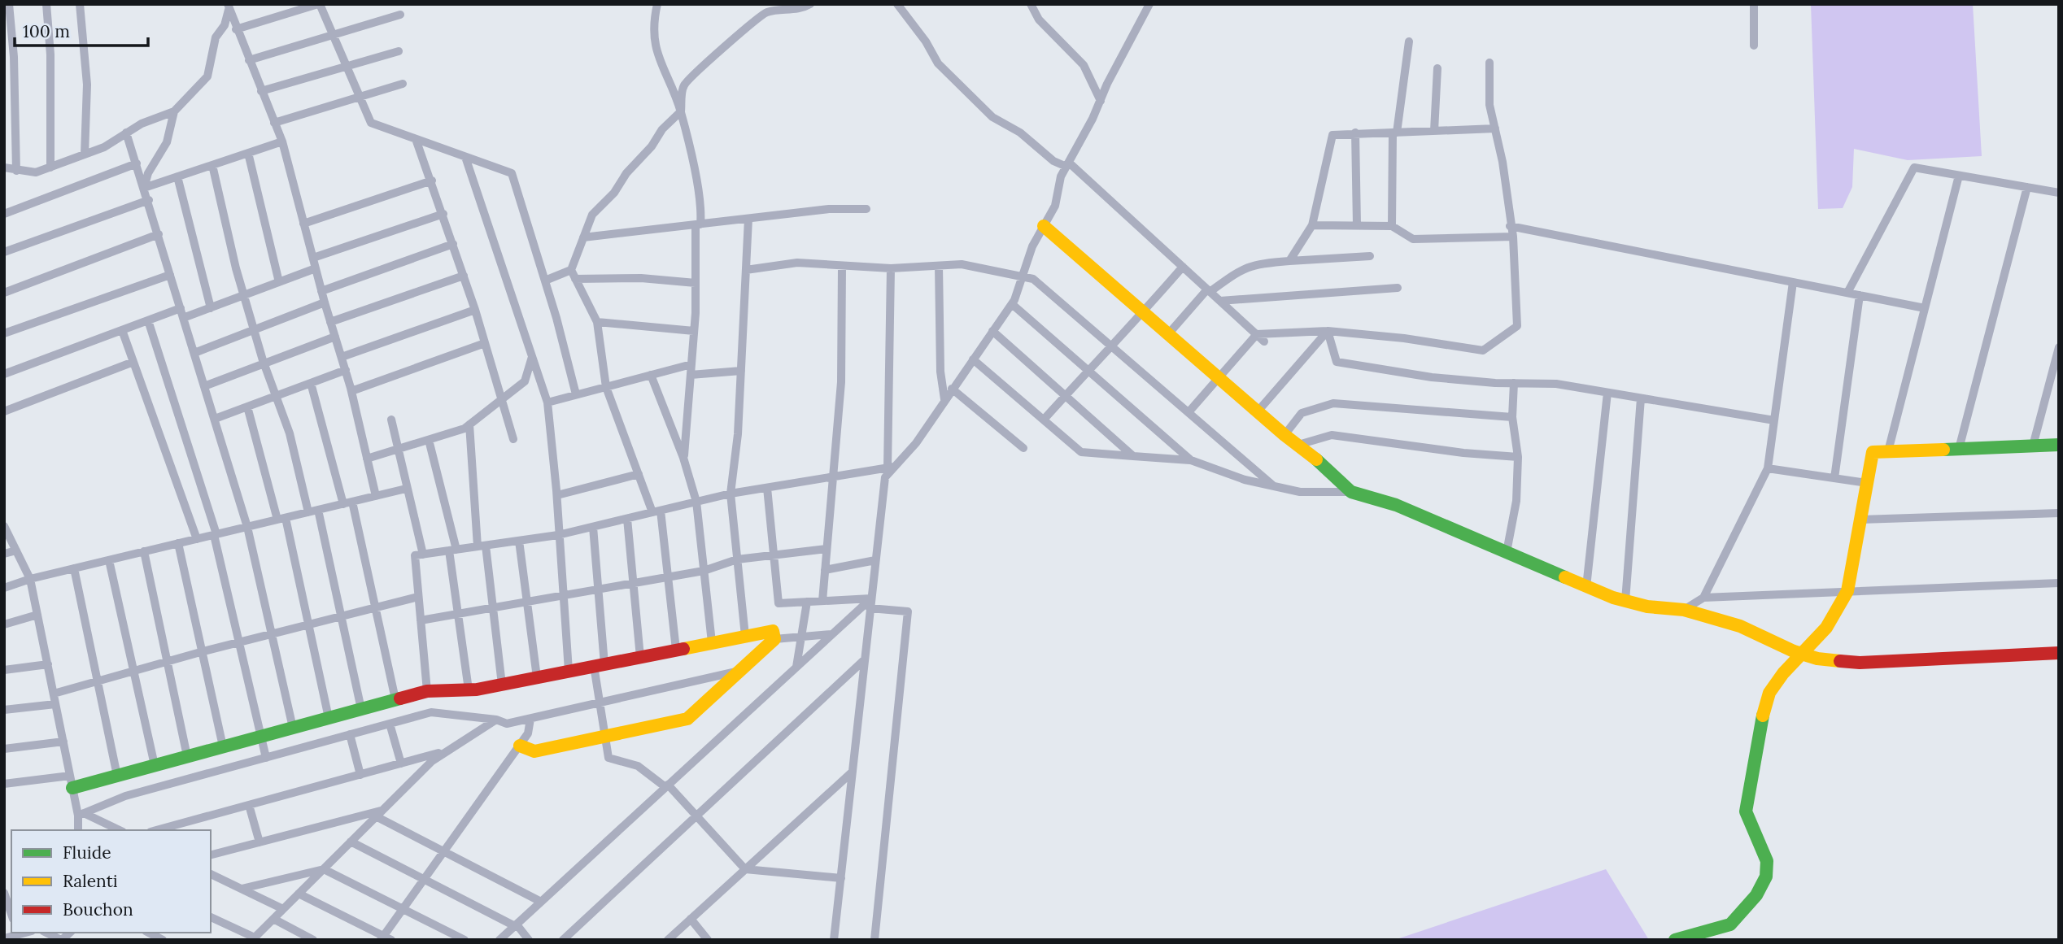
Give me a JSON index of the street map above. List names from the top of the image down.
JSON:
{
  "legend": ["Fluide", "Ralenti", "Bouchon"],
  "scale_bar": "100 m"
}
